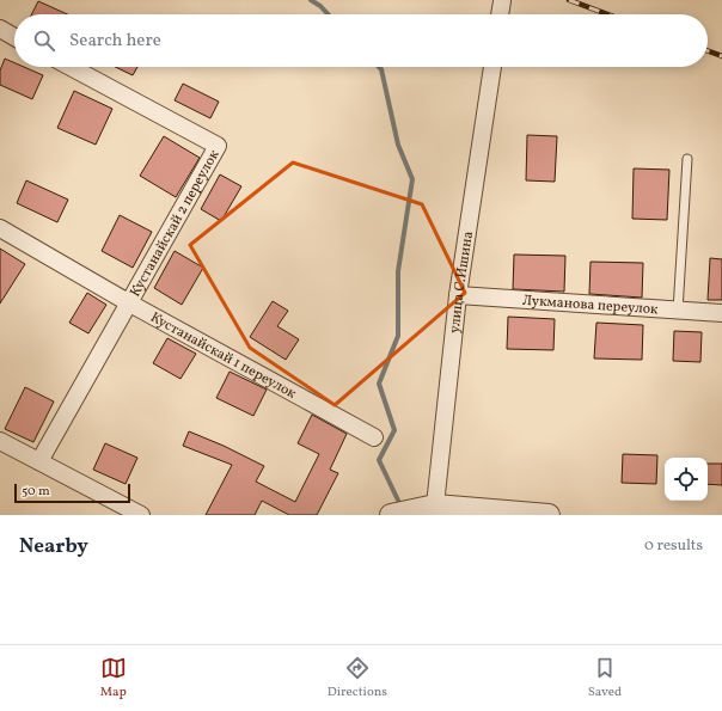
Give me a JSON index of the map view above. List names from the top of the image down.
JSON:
{
  "streets": {
    "street": [
      "Кустанайскай 2 переулок",
      "улица С.Ишина",
      "Лукманова переулок",
      "Кустанайскай 1 переулок"
    ]
  },
  "crossings": [
    ["Кустанайскай 2 переулок", "Кустанайскай 1 переулок"],
    ["улица С.Ишина", "Лукманова переулок"]
  ],
  "scale_bar": "50 m",
  "page": {
    "search": "Search here",
    "scale": "50 m",
    "heading": ["Nearby", "0 results"],
    "nav": ["Map", "Directions", "Saved"]
  }
}
